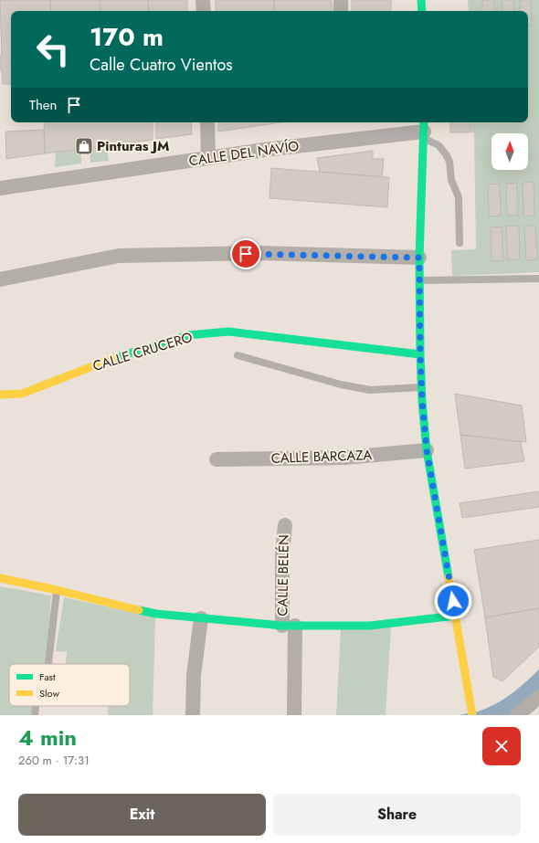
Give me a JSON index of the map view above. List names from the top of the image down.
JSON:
{
  "streets": {
    "street": [
      "CALLE DEL NAVÍO",
      "CALLE CRUCERO",
      "CALLE BARCAZA",
      "CALLE BELÉN"
    ]
  },
  "places": {
    "shop": ["Pinturas JM"]
  },
  "legend": ["Fast", "Slow"],
  "north": "top",
  "page": {
    "turn": ["170 m", "Calle Cuatro Vientos"],
    "then": "Then",
    "heading": ["4 min", "260 m · 17:31"],
    "buttons": ["Exit", "Share"]
  }
}
